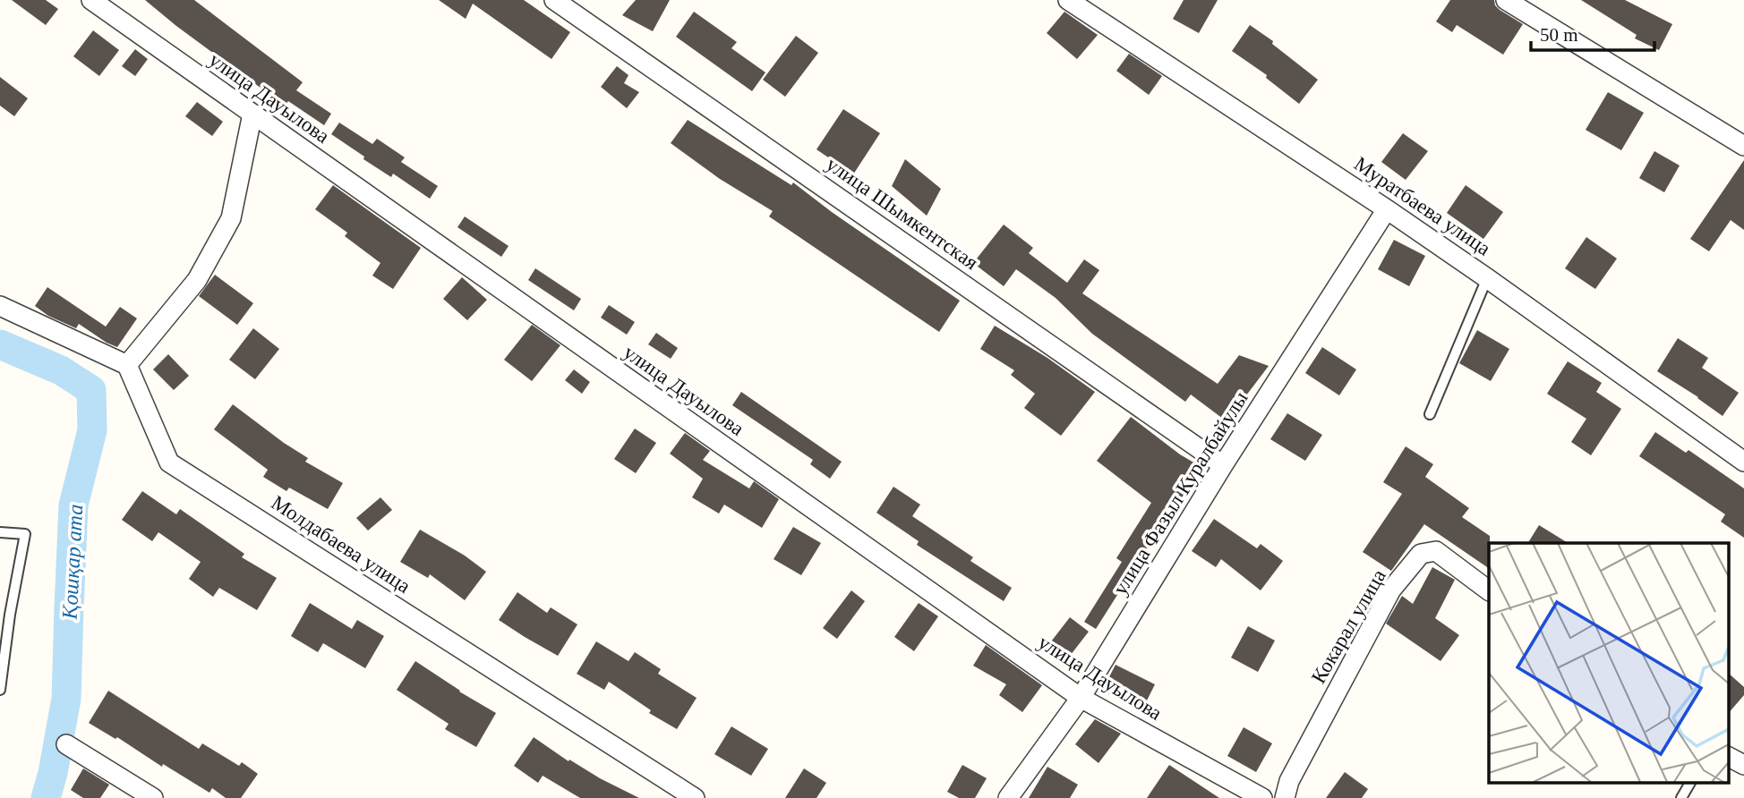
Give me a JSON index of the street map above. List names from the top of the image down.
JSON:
{
  "streets": {
    "street": [
      "улица Дауылова",
      "Муратбаева улица",
      "улица Шымкентская",
      "улица Фазыл Куралбайулы",
      "Молдабаева улица",
      "Кокарал улица"
    ]
  },
  "crossings": [
    ["улица Дауылова", "улица Фазыл Куралбайулы"],
    ["Муратбаева улица", "улица Фазыл Куралбайулы"],
    ["улица Шымкентская", "улица Фазыл Куралбайулы"]
  ],
  "water": ["Қошқар ата"],
  "scale_bar": "50 m"
}
